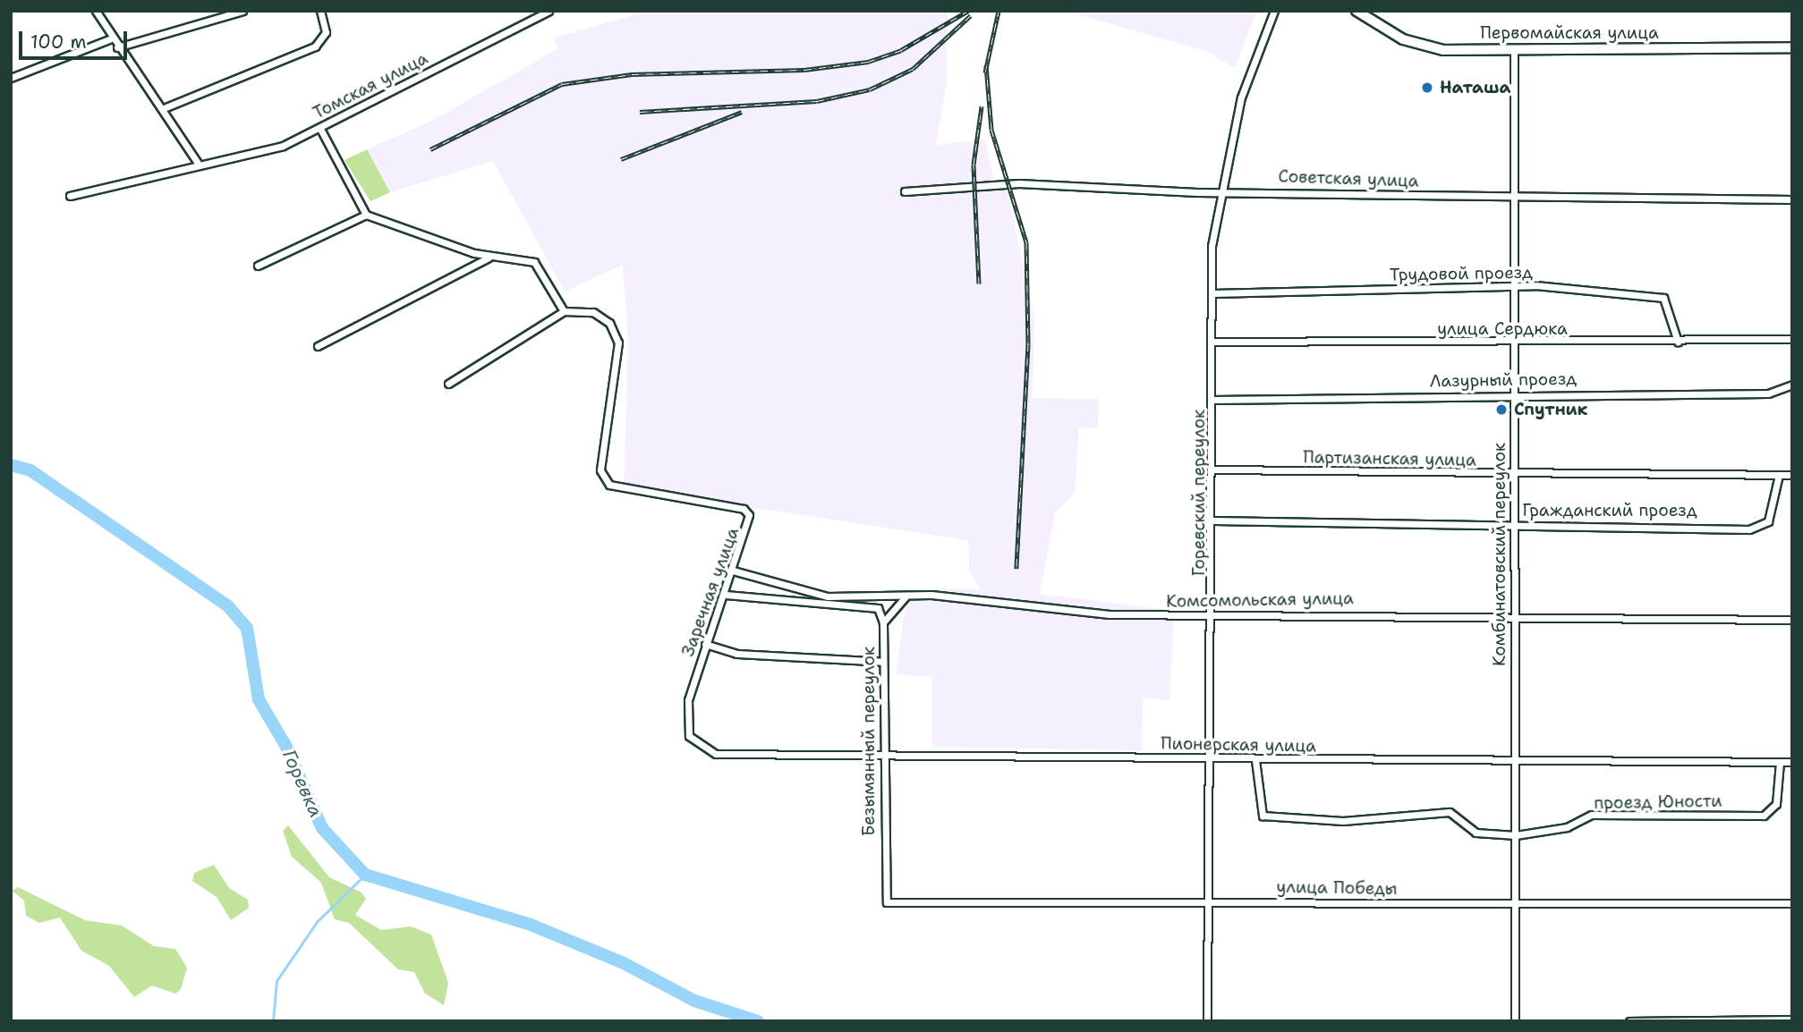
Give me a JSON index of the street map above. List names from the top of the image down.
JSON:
{
  "streets": {
    "main road": ["Первомайская улица"],
    "street": [
      "Томская улица",
      "Советская улица",
      "Трудовой проезд",
      "улица Сердюка",
      "Лазурный проезд",
      "Партизанская улица",
      "Горевский переулок",
      "Гражданский проезд",
      "Комбинатовский переулок",
      "Заречная улица",
      "Комсомольская улица",
      "Безымянный переулок",
      "Пионерская улица",
      "проезд Юности",
      "улица Победы"
    ]
  },
  "crossings": [
    ["Первомайская улица", "Комбинатовский переулок"],
    ["Советская улица", "Горевский переулок"],
    ["Советская улица", "Комбинатовский переулок"],
    ["Трудовой проезд", "улица Сердюка"],
    ["Трудовой проезд", "Горевский переулок"],
    ["Трудовой проезд", "Комбинатовский переулок"],
    ["улица Сердюка", "Горевский переулок"],
    ["улица Сердюка", "Комбинатовский переулок"],
    ["Лазурный проезд", "Горевский переулок"],
    ["Лазурный проезд", "Комбинатовский переулок"],
    ["Партизанская улица", "Горевский переулок"],
    ["Партизанская улица", "Гражданский проезд"],
    ["Партизанская улица", "Комбинатовский переулок"],
    ["Горевский переулок", "Гражданский проезд"],
    ["Горевский переулок", "Комсомольская улица"],
    ["Горевский переулок", "Пионерская улица"],
    ["Горевский переулок", "улица Победы"],
    ["Гражданский проезд", "Комбинатовский переулок"],
    ["Комбинатовский переулок", "Комсомольская улица"],
    ["Комбинатовский переулок", "Пионерская улица"],
    ["Комбинатовский переулок", "проезд Юности"],
    ["Комбинатовский переулок", "улица Победы"],
    ["Заречная улица", "Комсомольская улица"],
    ["Заречная улица", "Пионерская улица"],
    ["Комсомольская улица", "Безымянный переулок"],
    ["Безымянный переулок", "Пионерская улица"],
    ["Безымянный переулок", "улица Победы"],
    ["Пионерская улица", "проезд Юности"]
  ],
  "water": ["Горевка"],
  "places": ["Наташа", "Спутник"],
  "scale_bar": "100 m"
}
